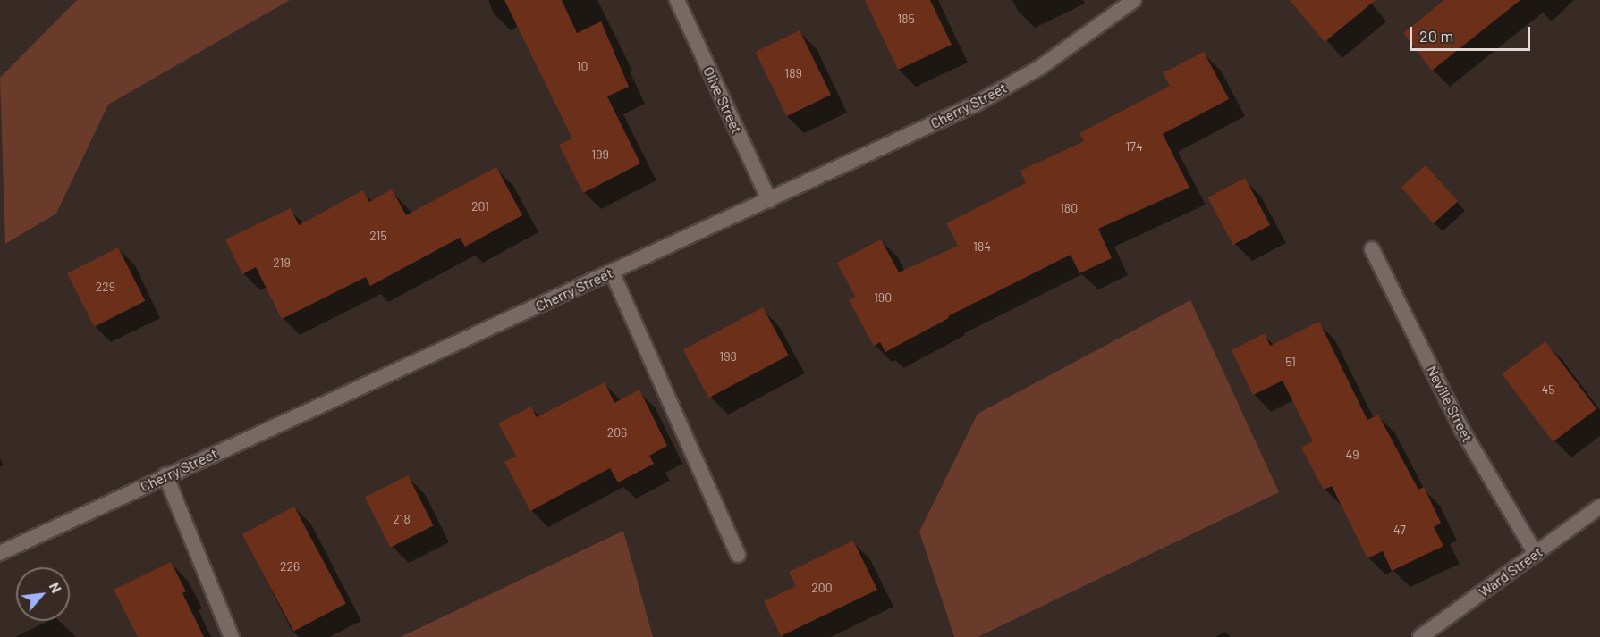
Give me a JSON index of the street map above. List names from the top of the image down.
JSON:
{
  "streets": {
    "street": [
      "Olive Street",
      "Cherry Street",
      "Neville Street",
      "Ward Street"
    ]
  },
  "crossings": [
    ["Olive Street", "Cherry Street"],
    ["Neville Street", "Ward Street"]
  ],
  "house_numbers": [
    "185",
    "10",
    "189",
    "174",
    "199",
    "201",
    "180",
    "215",
    "184",
    "219",
    "229",
    "190",
    "198",
    "51",
    "45",
    "206",
    "49",
    "218",
    "47",
    "226",
    "200"
  ],
  "scale_bar": "20 m",
  "north": "top right"
}
